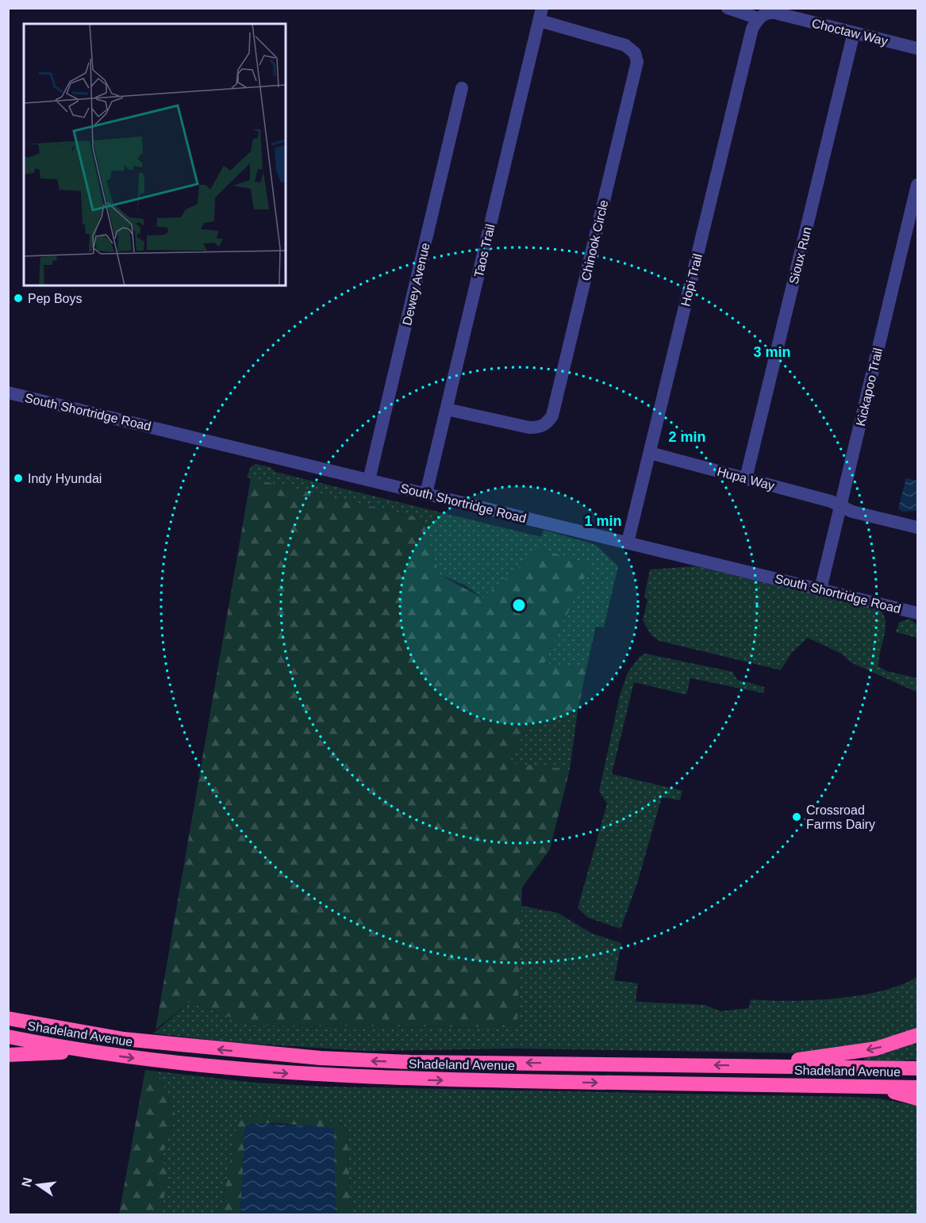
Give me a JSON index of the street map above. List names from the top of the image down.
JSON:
{
  "streets": {
    "highway": ["Shadeland Avenue"],
    "street": [
      "Choctaw Way",
      "Chinook Circle",
      "Taos Trail",
      "Sioux Run",
      "Hopi Trail",
      "Dewey Avenue",
      "Kickapoo Trail",
      "South Shortridge Road",
      "Hupa Way"
    ]
  },
  "crossings": [
    ["Choctaw Way", "Sioux Run"],
    ["Choctaw Way", "Hopi Trail"],
    ["Chinook Circle", "Taos Trail"],
    ["Taos Trail", "South Shortridge Road"],
    ["Sioux Run", "Hupa Way"],
    ["Hopi Trail", "South Shortridge Road"],
    ["Hopi Trail", "Hupa Way"],
    ["Dewey Avenue", "South Shortridge Road"],
    ["Kickapoo Trail", "South Shortridge Road"],
    ["Kickapoo Trail", "Hupa Way"]
  ],
  "places": ["Pep Boys", "Indy Hyundai", "Crossroad Farms Dairy"],
  "north": "left",
  "rings": ["3 min", "2 min", "1 min"]
}
